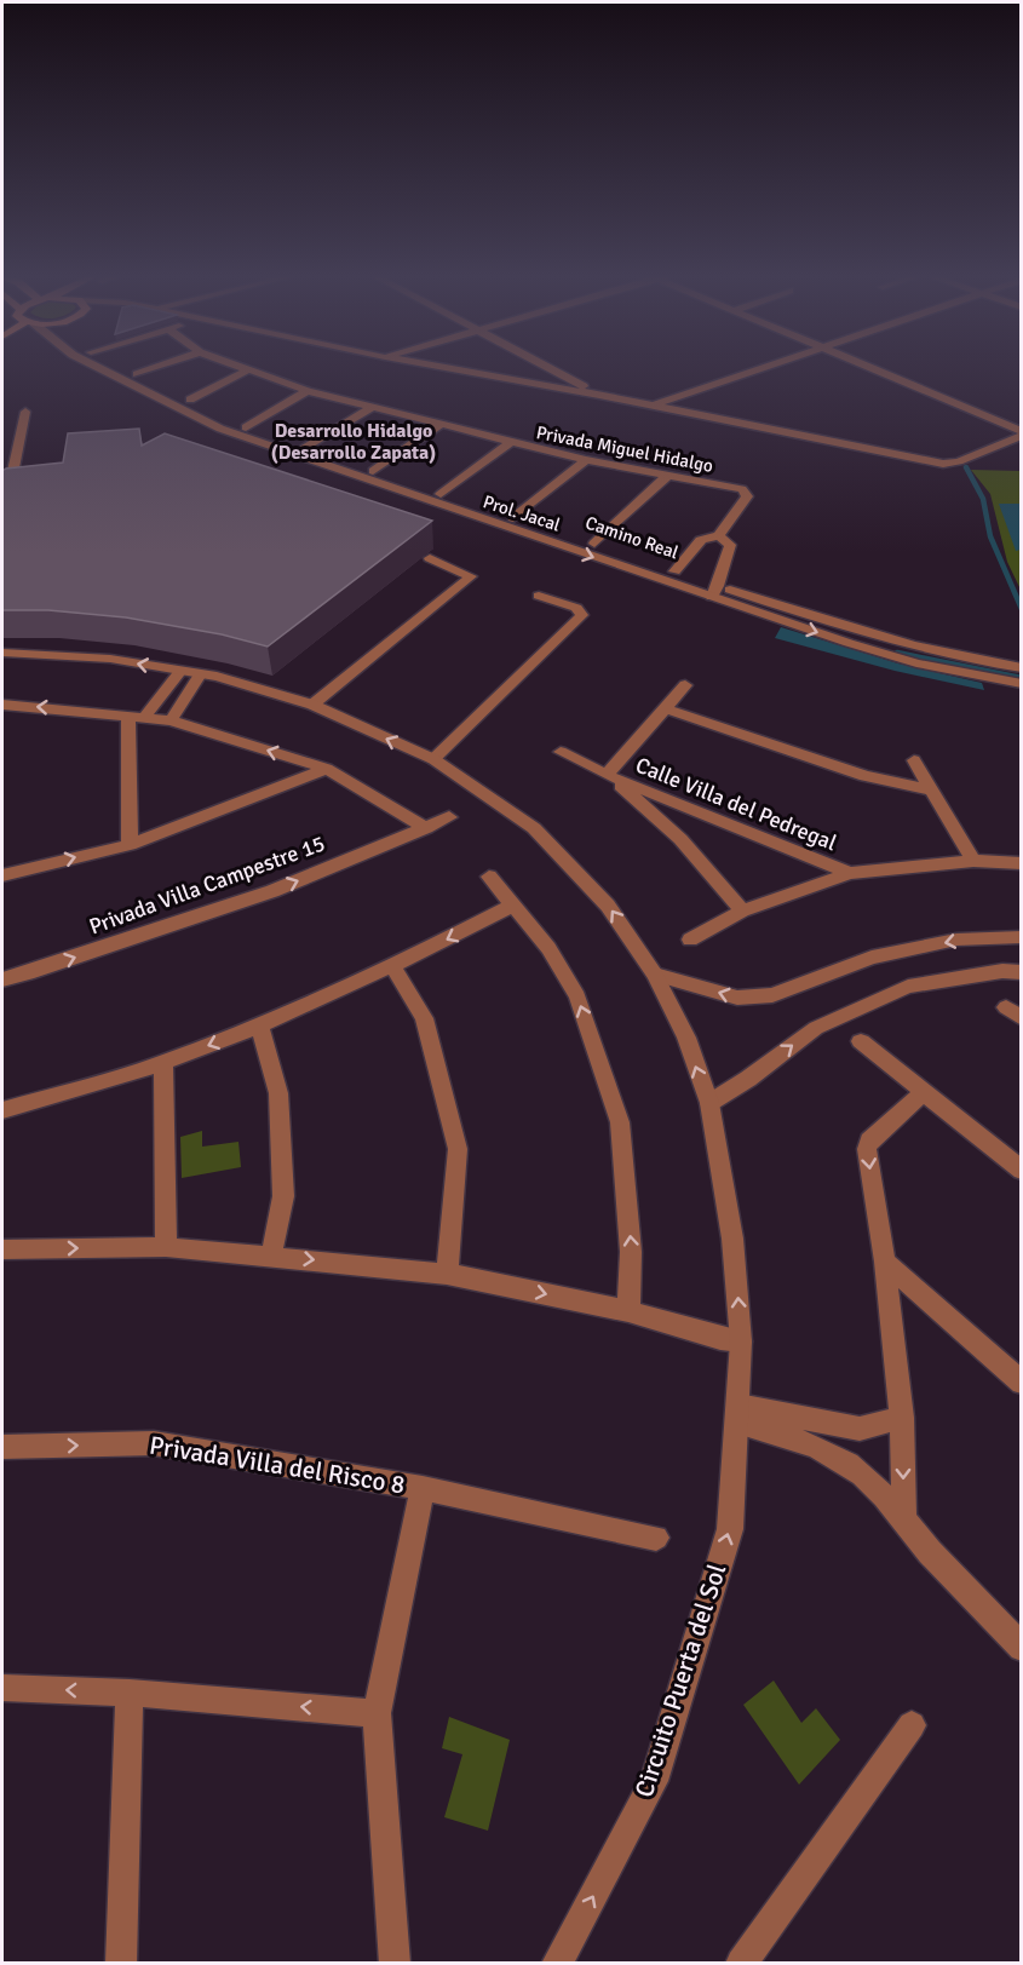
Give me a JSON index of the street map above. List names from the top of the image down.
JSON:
{
  "streets": {
    "street": [
      "Privada Miguel Hidalgo",
      "Prol. Jacal",
      "Camino Real",
      "Calle Villa del Pedregal",
      "Privada Villa Campestre 15",
      "Privada Villa del Risco 8",
      "Circuito Puerta del Sol"
    ]
  },
  "crossings": [
    ["Prol. Jacal", "Camino Real"]
  ],
  "one_way": ["Privada Villa del Risco 8"],
  "districts": ["Desarrollo Hidalgo (Desarrollo Zapata)"]
}
